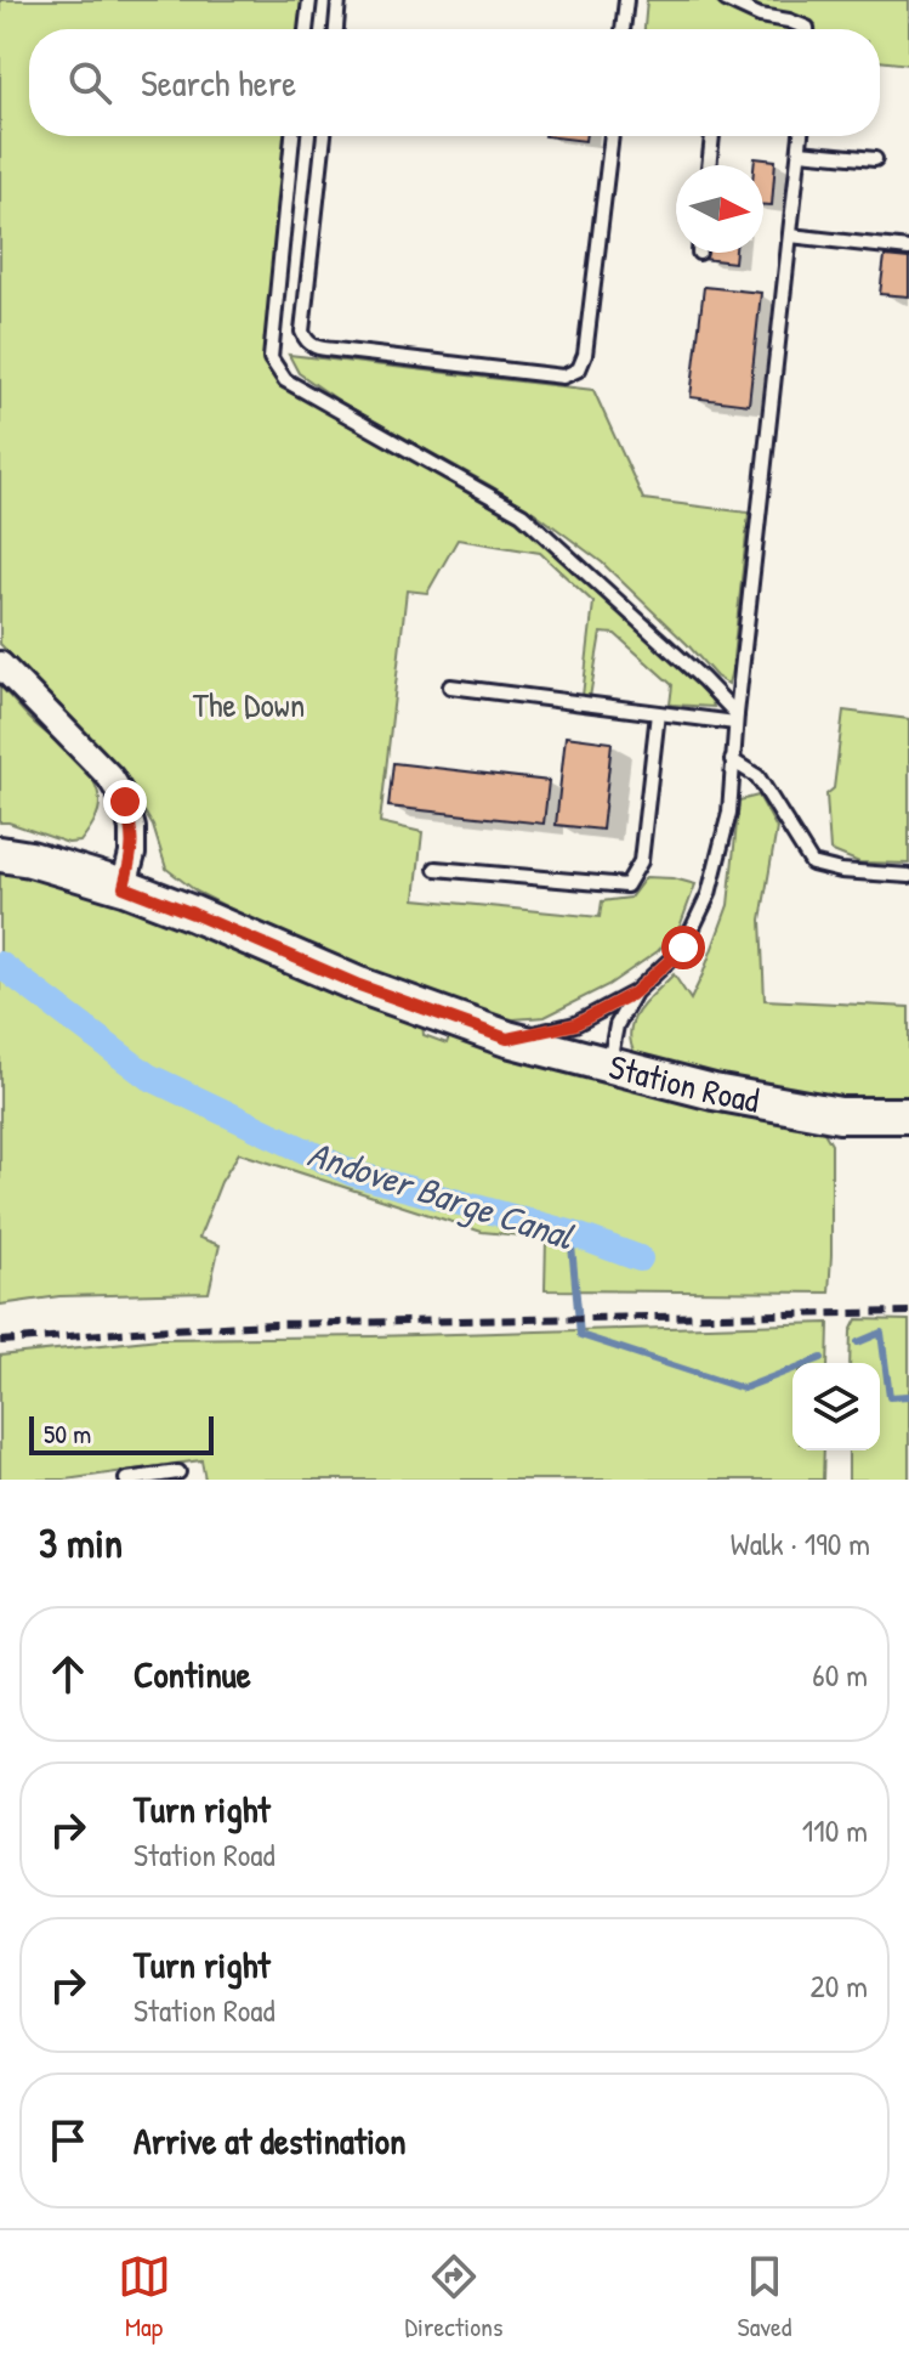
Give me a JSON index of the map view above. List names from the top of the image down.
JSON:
{
  "streets": {
    "street": ["Station Road"]
  },
  "water": ["Andover Barge Canal"],
  "parks": ["The Down"],
  "scale_bar": "50 m",
  "north": "right",
  "page": {
    "search": "Search here",
    "scale": "50 m",
    "heading": ["3 min", "Walk · 190 m"],
    "list": [
      ["Continue", "60 m"],
      ["Turn right", "Station Road", "110 m"],
      ["Turn right", "Station Road", "20 m"],
      "Arrive at destination"
    ],
    "nav": ["Map", "Directions", "Saved"]
  }
}
